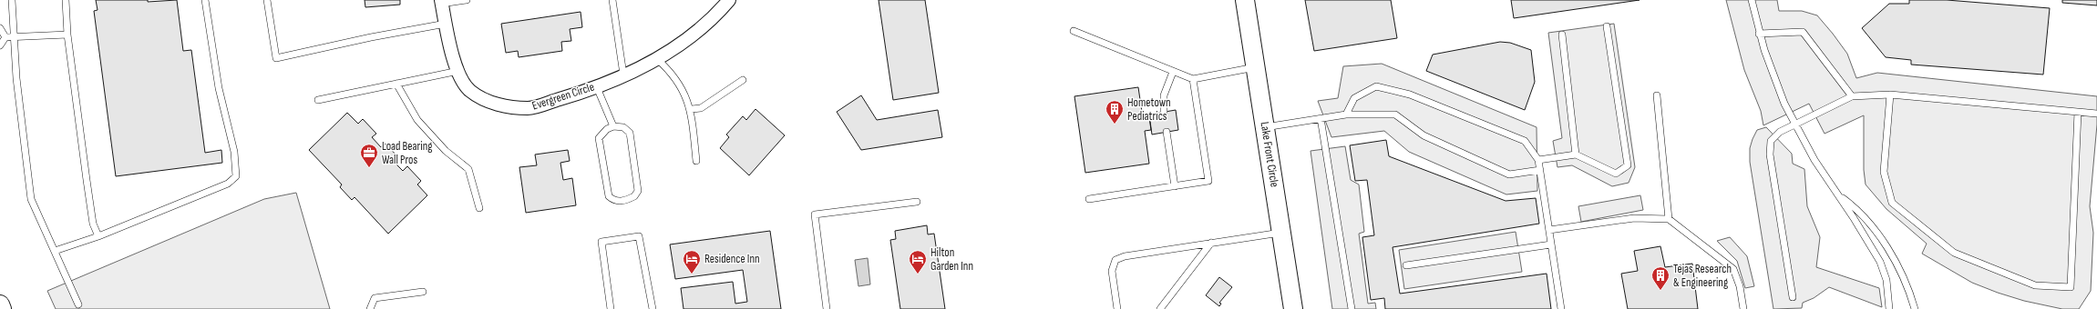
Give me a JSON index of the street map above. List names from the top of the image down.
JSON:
{
  "streets": {
    "street": ["Evergreen Circle", "Lake Front Circle"]
  },
  "places": {
    "building": ["Hometown Pediatrics", "Tejas Research & Engineering"],
    "office": ["Load Bearing Wall Pros"],
    "hotel": ["Residence Inn", "Hilton Garden Inn"]
  }
}
